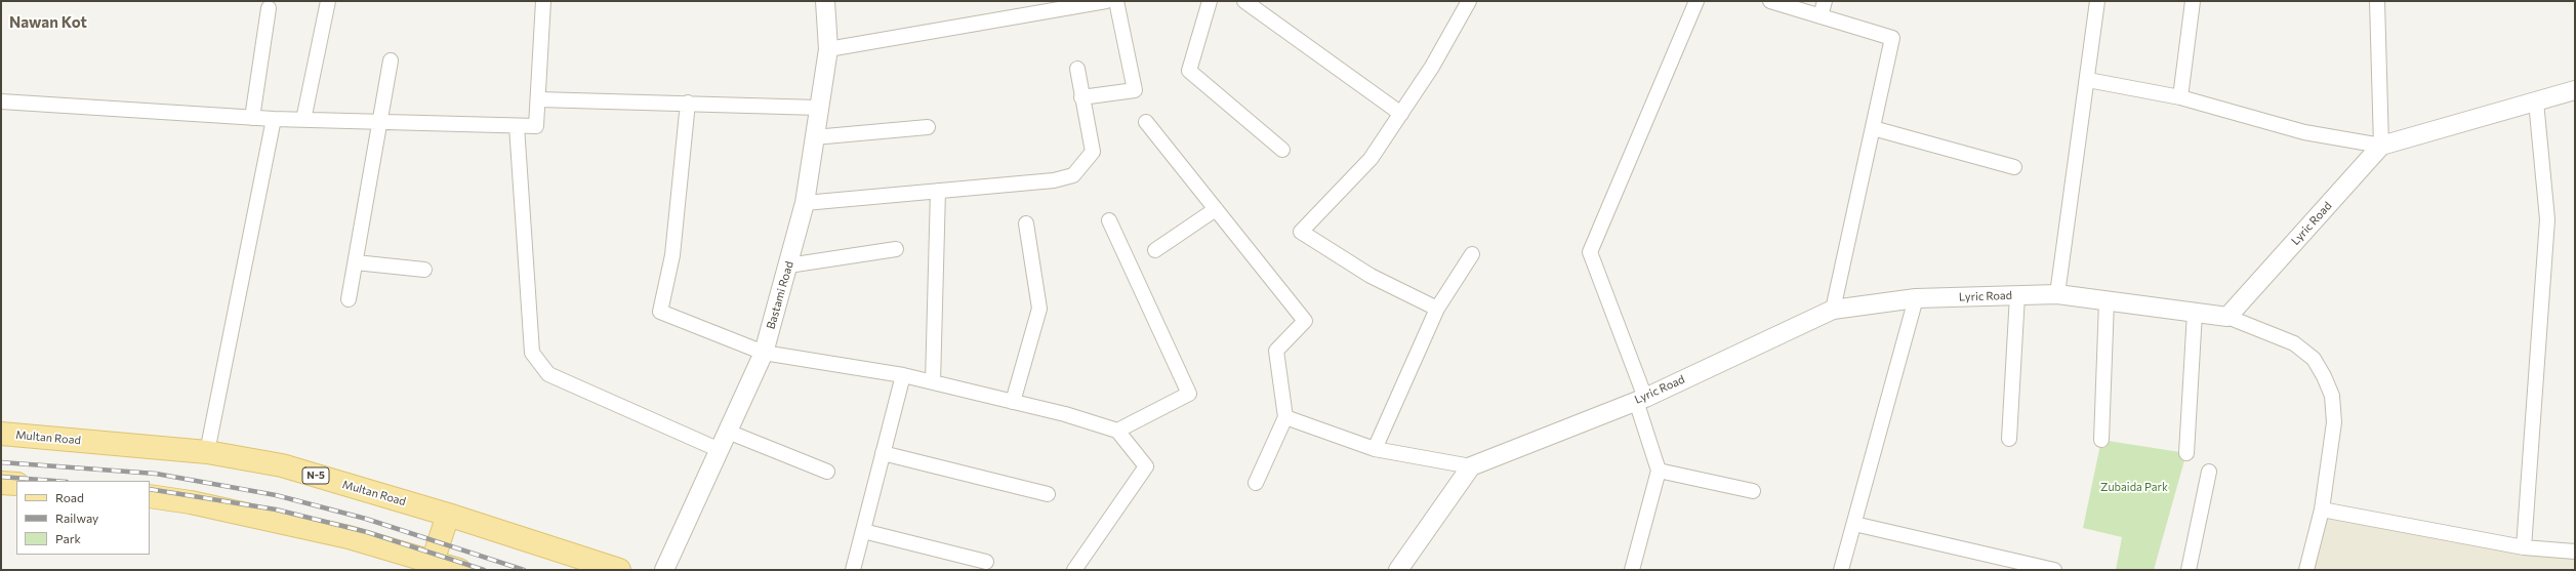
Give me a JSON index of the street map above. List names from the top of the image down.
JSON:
{
  "streets": {
    "main road": ["Multan Road", "N-5"],
    "street": ["Lyric Road", "Bastami Road"]
  },
  "districts": ["Nawan Kot"],
  "parks": ["Zubaida Park"],
  "legend": ["Road", "Railway", "Park"]
}
